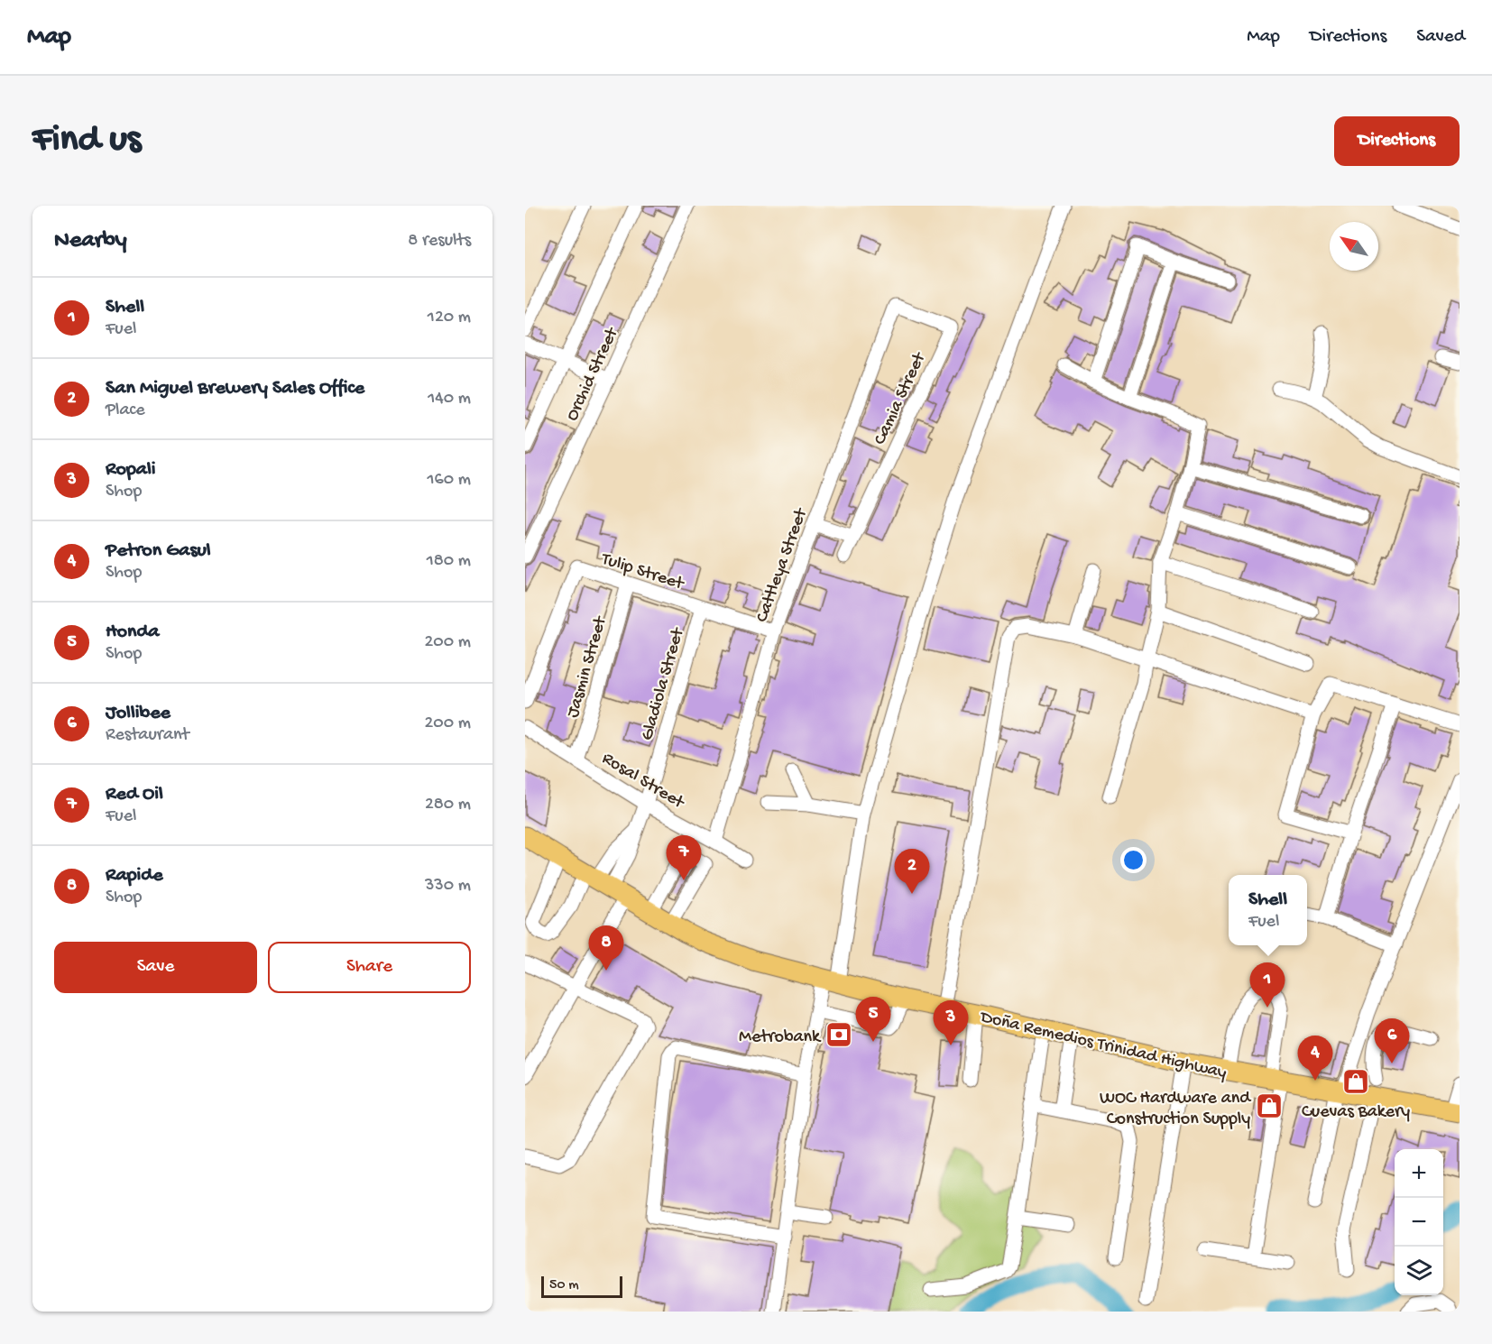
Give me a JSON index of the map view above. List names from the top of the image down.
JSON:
{
  "streets": {
    "highway": ["Doña Remedios Trinidad Highway"],
    "street": [
      "Orchid Street",
      "Camia Street",
      "Cattleya Street",
      "Tulip Street",
      "Jasmin Street",
      "Gladiola Street",
      "Rosal Street"
    ]
  },
  "crossings": [
    ["Camia Street", "Cattleya Street"],
    ["Cattleya Street", "Tulip Street"],
    ["Cattleya Street", "Rosal Street"],
    ["Tulip Street", "Jasmin Street"],
    ["Tulip Street", "Gladiola Street"],
    ["Jasmin Street", "Rosal Street"],
    ["Gladiola Street", "Rosal Street"],
    ["Gladiola Street", "Doña Remedios Trinidad Highway"]
  ],
  "places": {
    "bank": ["Metrobank"],
    "shop": ["Cuevas Bakery", "WOC Hardware and Construction Supply"]
  },
  "scale_bar": "50 m",
  "north": "top left",
  "page": {
    "header": "Map",
    "nav": ["Map", "Directions", "Saved"],
    "buttons": [
      "Directions",
      ["Save", "Share"]
    ],
    "title": "Find us",
    "heading": ["Nearby", "8 results"],
    "list": [
      {
        "mark": "1",
        "name": "Shell",
        "note": "Fuel",
        "value": "120 m"
      },
      {
        "mark": "2",
        "name": "San Miguel Brewery Sales Office",
        "note": "Place",
        "value": "140 m"
      },
      {
        "mark": "3",
        "name": "Ropali",
        "note": "Shop",
        "value": "160 m"
      },
      {
        "mark": "4",
        "name": "Petron Gasul",
        "note": "Shop",
        "value": "180 m"
      },
      {
        "mark": "5",
        "name": "Honda",
        "note": "Shop",
        "value": "200 m"
      },
      {
        "mark": "6",
        "name": "Jollibee",
        "note": "Restaurant",
        "value": "200 m"
      },
      {
        "mark": "7",
        "name": "Red Oil",
        "note": "Fuel",
        "value": "280 m"
      },
      {
        "mark": "8",
        "name": "Rapide",
        "note": "Shop",
        "value": "330 m"
      }
    ],
    "pins": [
      "7",
      "2",
      "8",
      "1",
      "5",
      "3",
      "6",
      "4"
    ],
    "popup": ["Shell", "Fuel"],
    "map_buttons": ["+", "−"],
    "scale": "50 m"
  }
}
